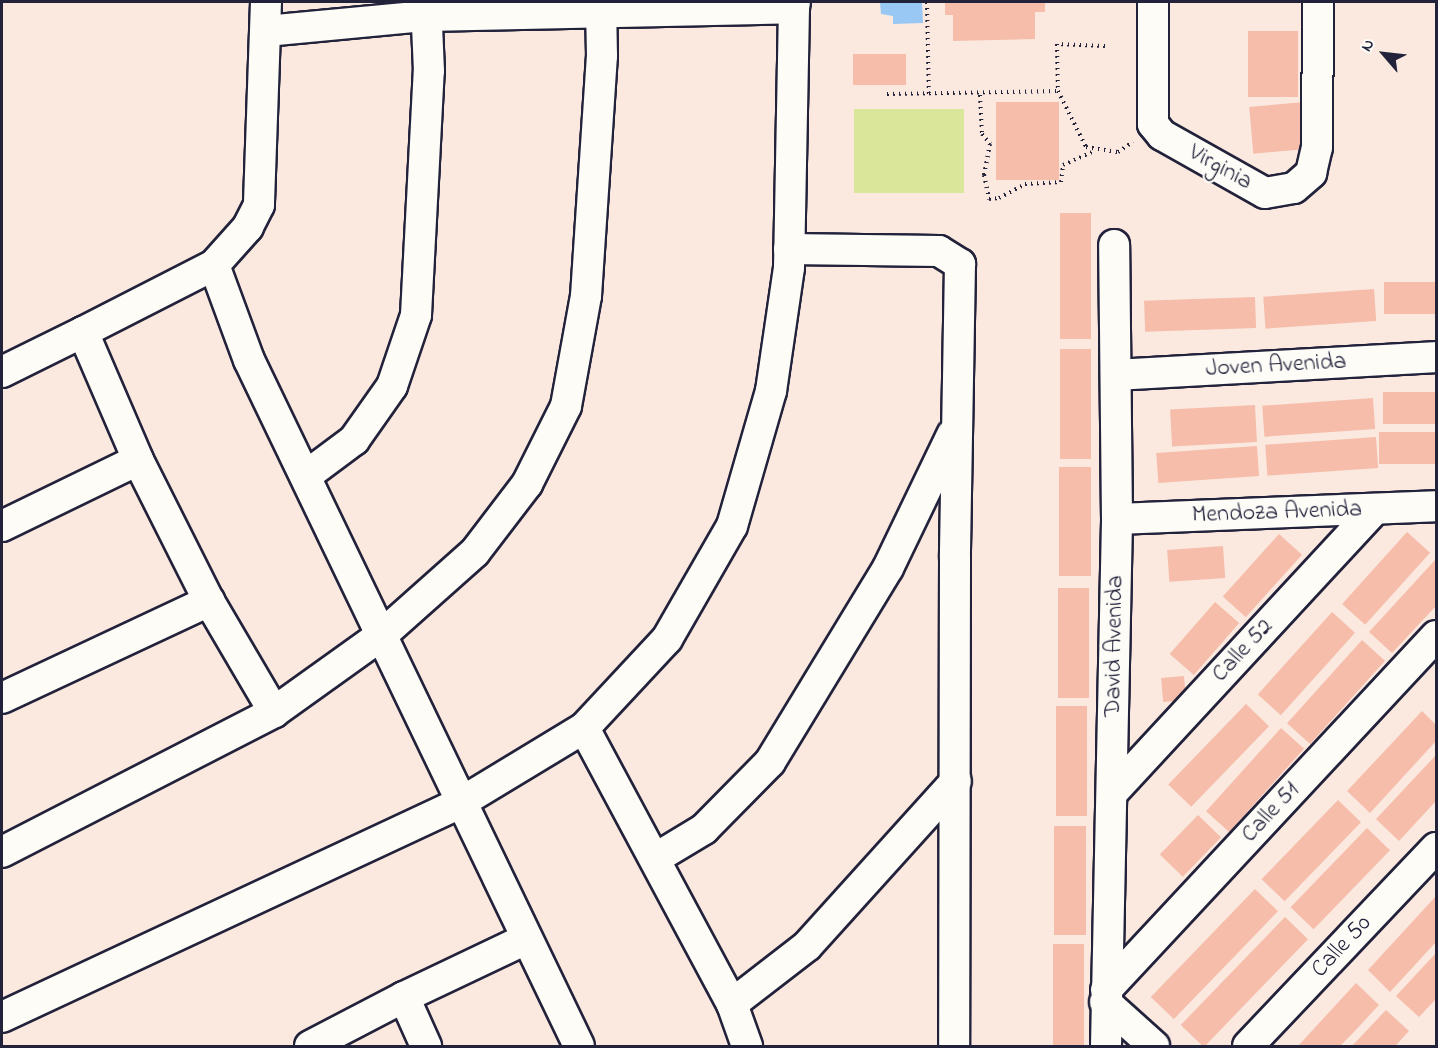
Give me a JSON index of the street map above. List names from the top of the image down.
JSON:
{
  "streets": {
    "street": [
      "Virginia",
      "Joven Avenida",
      "Mendoza Avenida",
      "David Avenida",
      "Calle 52",
      "Calle 51",
      "Calle 50"
    ]
  },
  "crossings": [
    ["Joven Avenida", "David Avenida"],
    ["Mendoza Avenida", "David Avenida"],
    ["Mendoza Avenida", "Calle 52"],
    ["David Avenida", "Calle 52"],
    ["David Avenida", "Calle 51"]
  ],
  "north": "top left"
}
